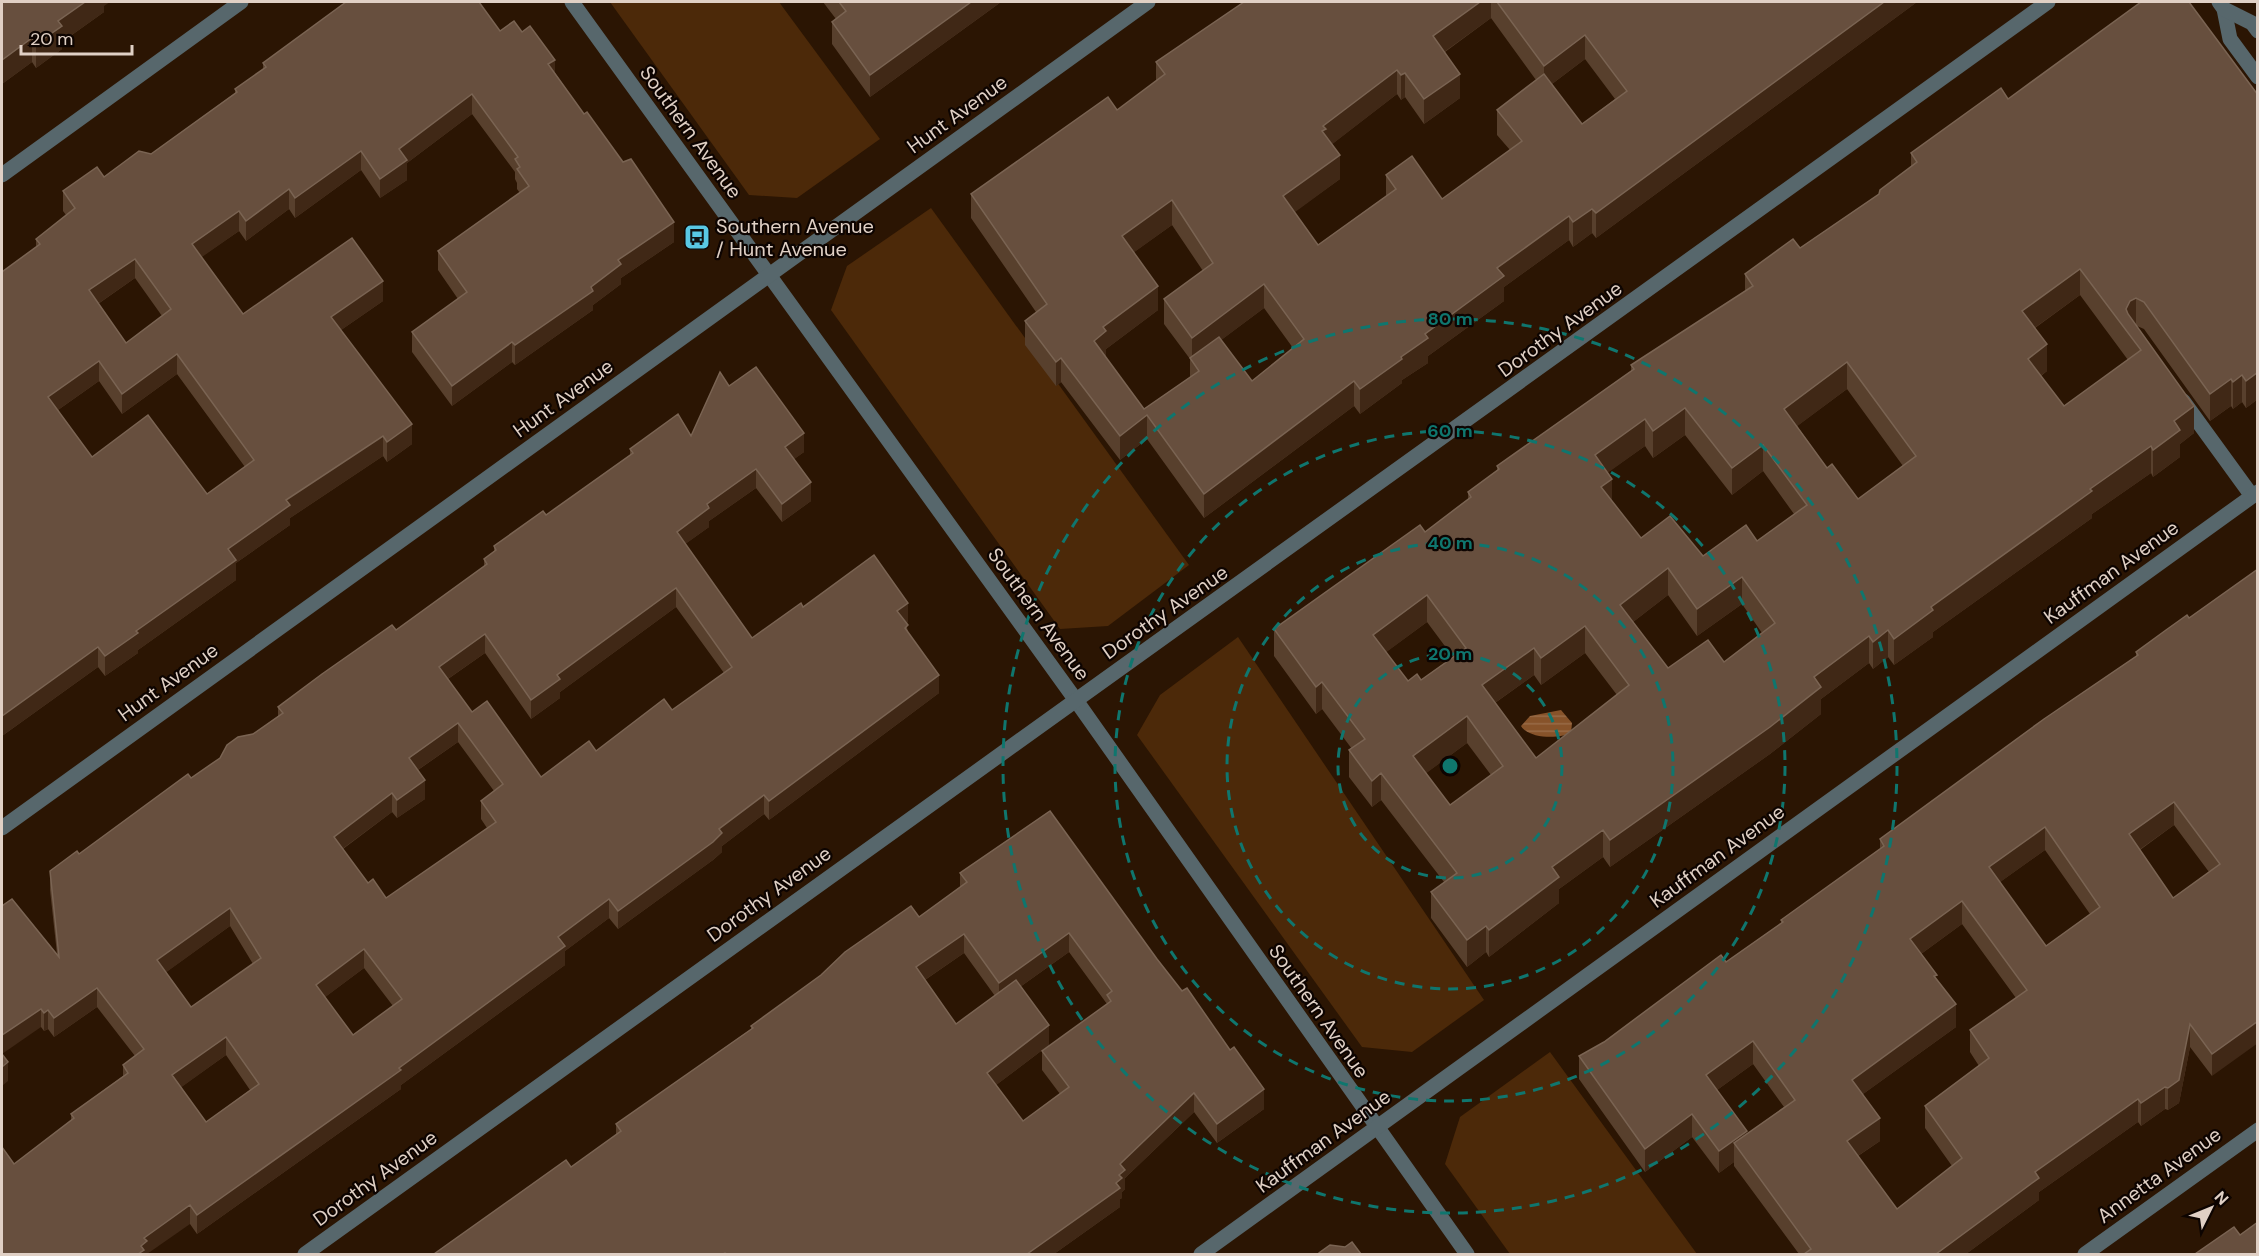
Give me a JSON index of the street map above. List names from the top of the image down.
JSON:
{
  "streets": {
    "street": [
      "Hunt Avenue",
      "Southern Avenue",
      "Dorothy Avenue",
      "Kauffman Avenue",
      "Annetta Avenue"
    ]
  },
  "crossings": [
    ["Hunt Avenue", "Southern Avenue"],
    ["Southern Avenue", "Dorothy Avenue"],
    ["Southern Avenue", "Kauffman Avenue"]
  ],
  "places": {
    "bus stop": ["Southern Avenue / Hunt Avenue"]
  },
  "scale_bar": "20 m",
  "north": "top right",
  "rings": [
    "80 m",
    "60 m",
    "40 m",
    "20 m"
  ]
}
